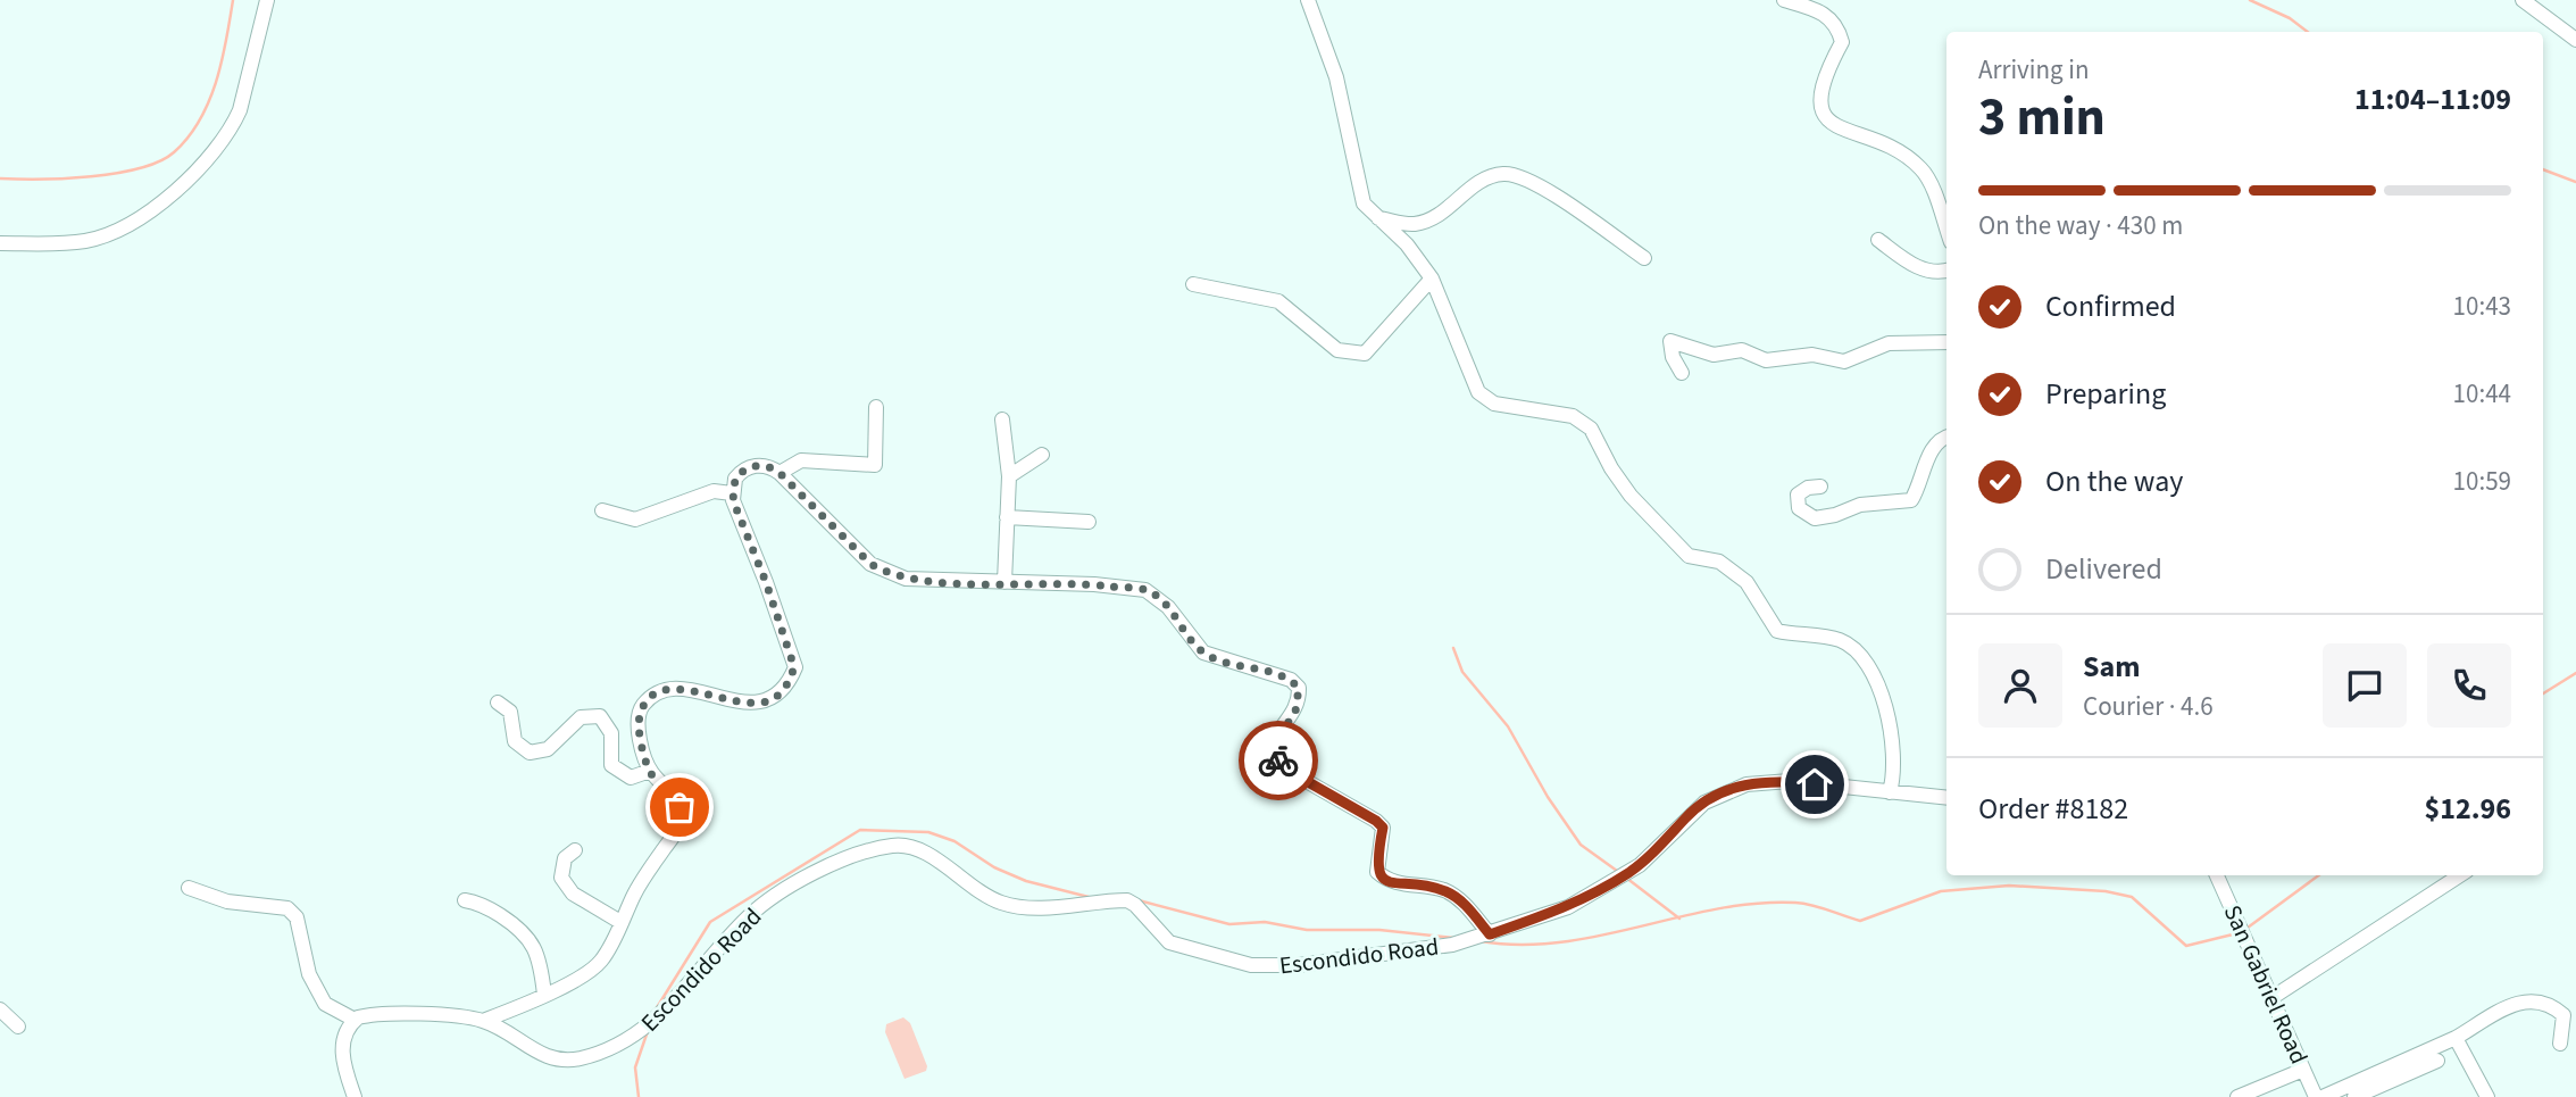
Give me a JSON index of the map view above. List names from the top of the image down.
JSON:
{
  "streets": {
    "street": ["Escondido Road", "San Gabriel Road"]
  },
  "page": {
    "heading": ["3 min", "Arriving in", "11:04–11:09"],
    "panel": [
      "Sam",
      "Courier · 4.6",
      "Order #8182",
      "$12.96"
    ],
    "bar": "On the way · 430 m",
    "list": [
      ["Confirmed", "10:43"],
      ["Preparing", "10:44"],
      ["On the way", "10:59"],
      "Delivered"
    ]
  }
}
